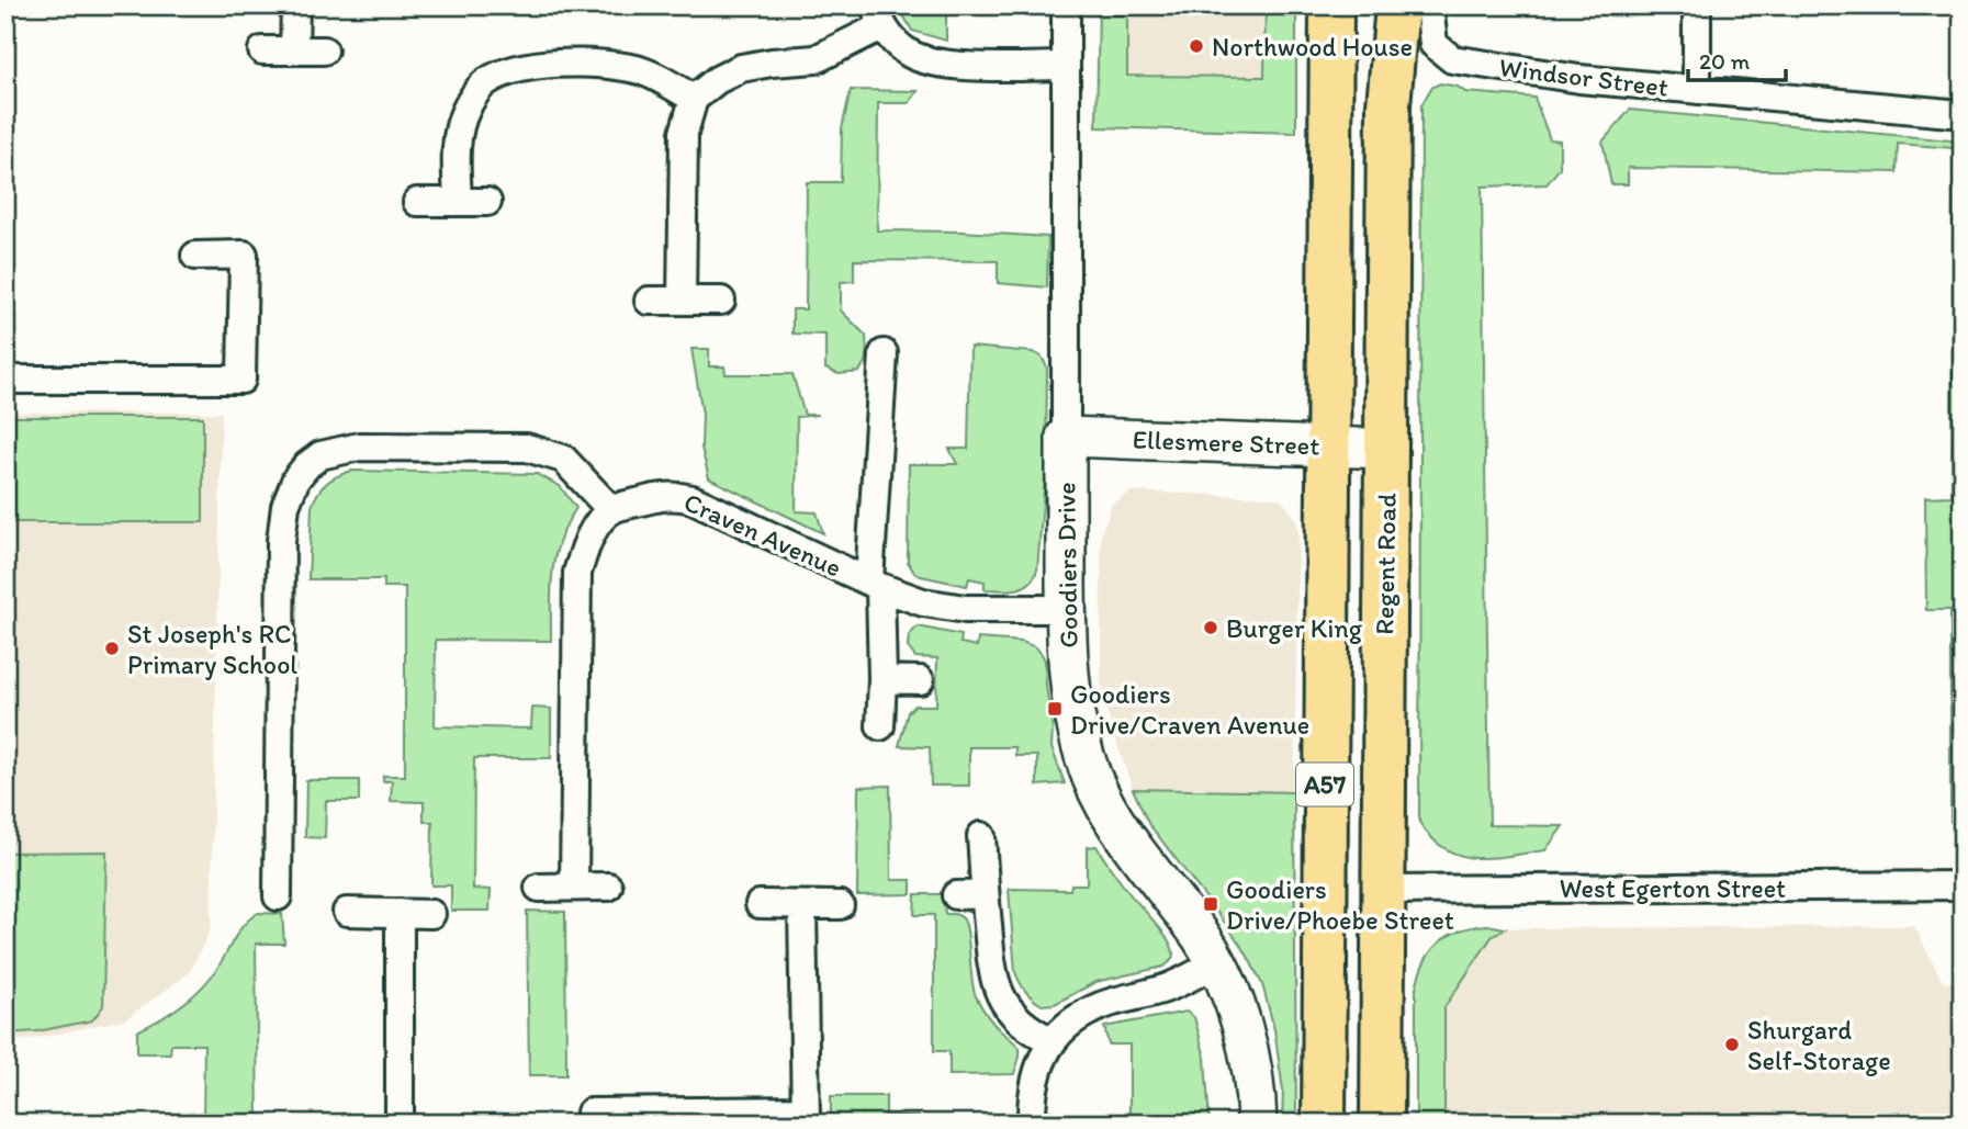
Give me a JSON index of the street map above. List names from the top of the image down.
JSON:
{
  "streets": {
    "highway": ["Regent Road", "A57"],
    "street": [
      "Windsor Street",
      "Ellesmere Street",
      "Craven Avenue",
      "Goodiers Drive",
      "West Egerton Street"
    ]
  },
  "crossings": [
    ["Ellesmere Street", "Regent Road"],
    ["Ellesmere Street", "Goodiers Drive"],
    ["Ellesmere Street", "A57"],
    ["Craven Avenue", "Goodiers Drive"],
    ["Regent Road", "A57"],
    ["Regent Road", "West Egerton Street"]
  ],
  "places": {
    "other": [
      "Northwood House",
      "Burger King",
      "St Joseph's RC Primary School",
      "Shurgard Self-Storage"
    ],
    "transit": ["Goodiers Drive/Craven Avenue", "Goodiers Drive/Phoebe Street"]
  },
  "scale_bar": "20 m"
}
